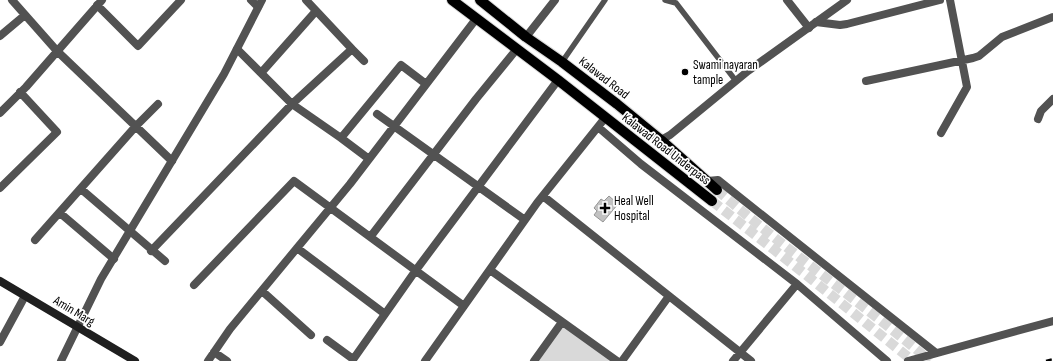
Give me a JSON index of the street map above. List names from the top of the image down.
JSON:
{
  "streets": {
    "main road": ["Kalawad Road", "Kalawad Road Underpass", "Amin Marg"]
  },
  "crossings": [
    ["Kalawad Road", "Kalawad Road Underpass"]
  ],
  "places": {
    "other": ["Swami nayaran tample"],
    "health": ["Heal Well Hospital"]
  }
}
